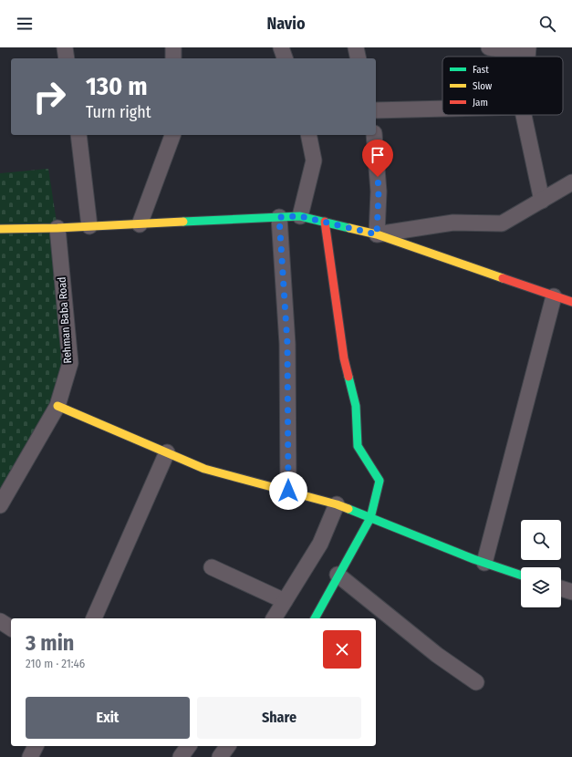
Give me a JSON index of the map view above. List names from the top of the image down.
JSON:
{
  "streets": {
    "street": ["Rehman Baba Road"]
  },
  "legend": ["Fast", "Slow", "Jam"],
  "page": {
    "header": "Navio",
    "turn": ["130 m", "Turn right"],
    "heading": ["3 min", "210 m · 21:46"],
    "buttons": ["Exit", "Share"]
  }
}
